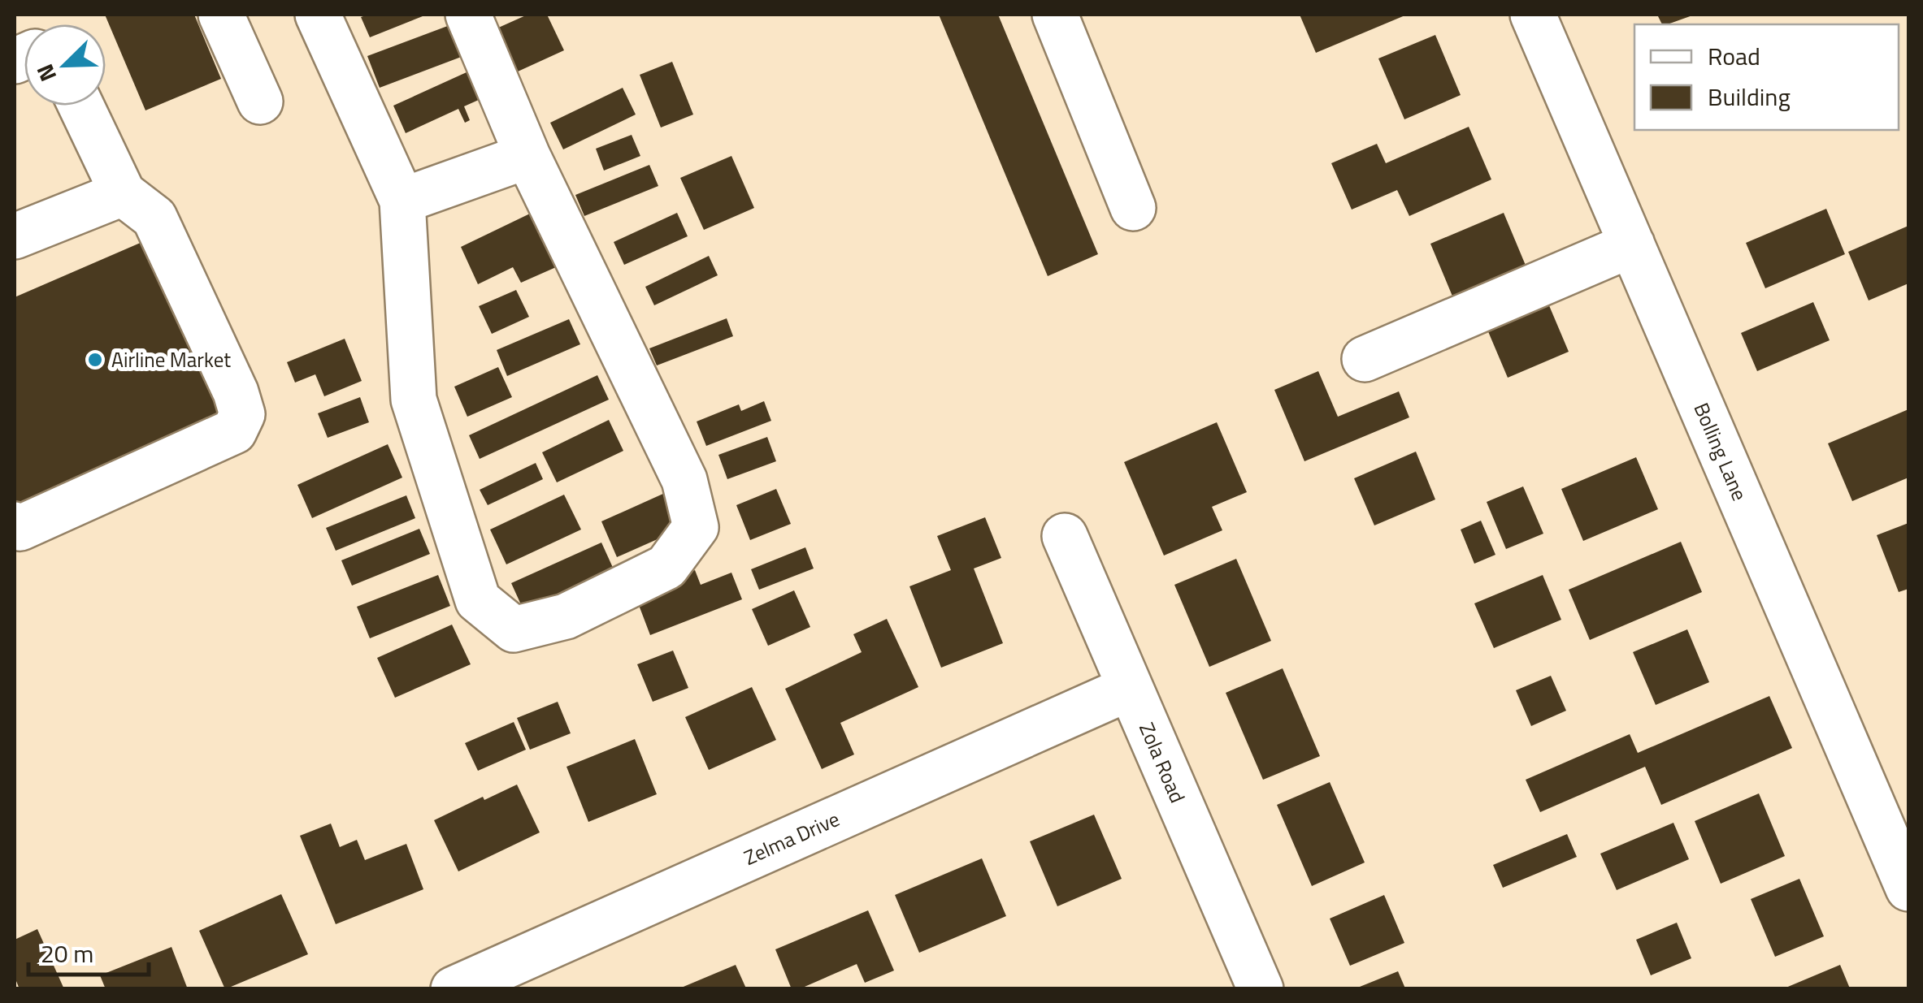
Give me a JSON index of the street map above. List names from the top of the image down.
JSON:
{
  "streets": {
    "street": ["Bolling Lane", "Zola Road", "Zelma Drive"]
  },
  "crossings": [
    ["Zola Road", "Zelma Drive"]
  ],
  "places": ["Airline Market"],
  "legend": ["Road", "Building"],
  "scale_bar": "20 m",
  "north": "bottom left"
}
